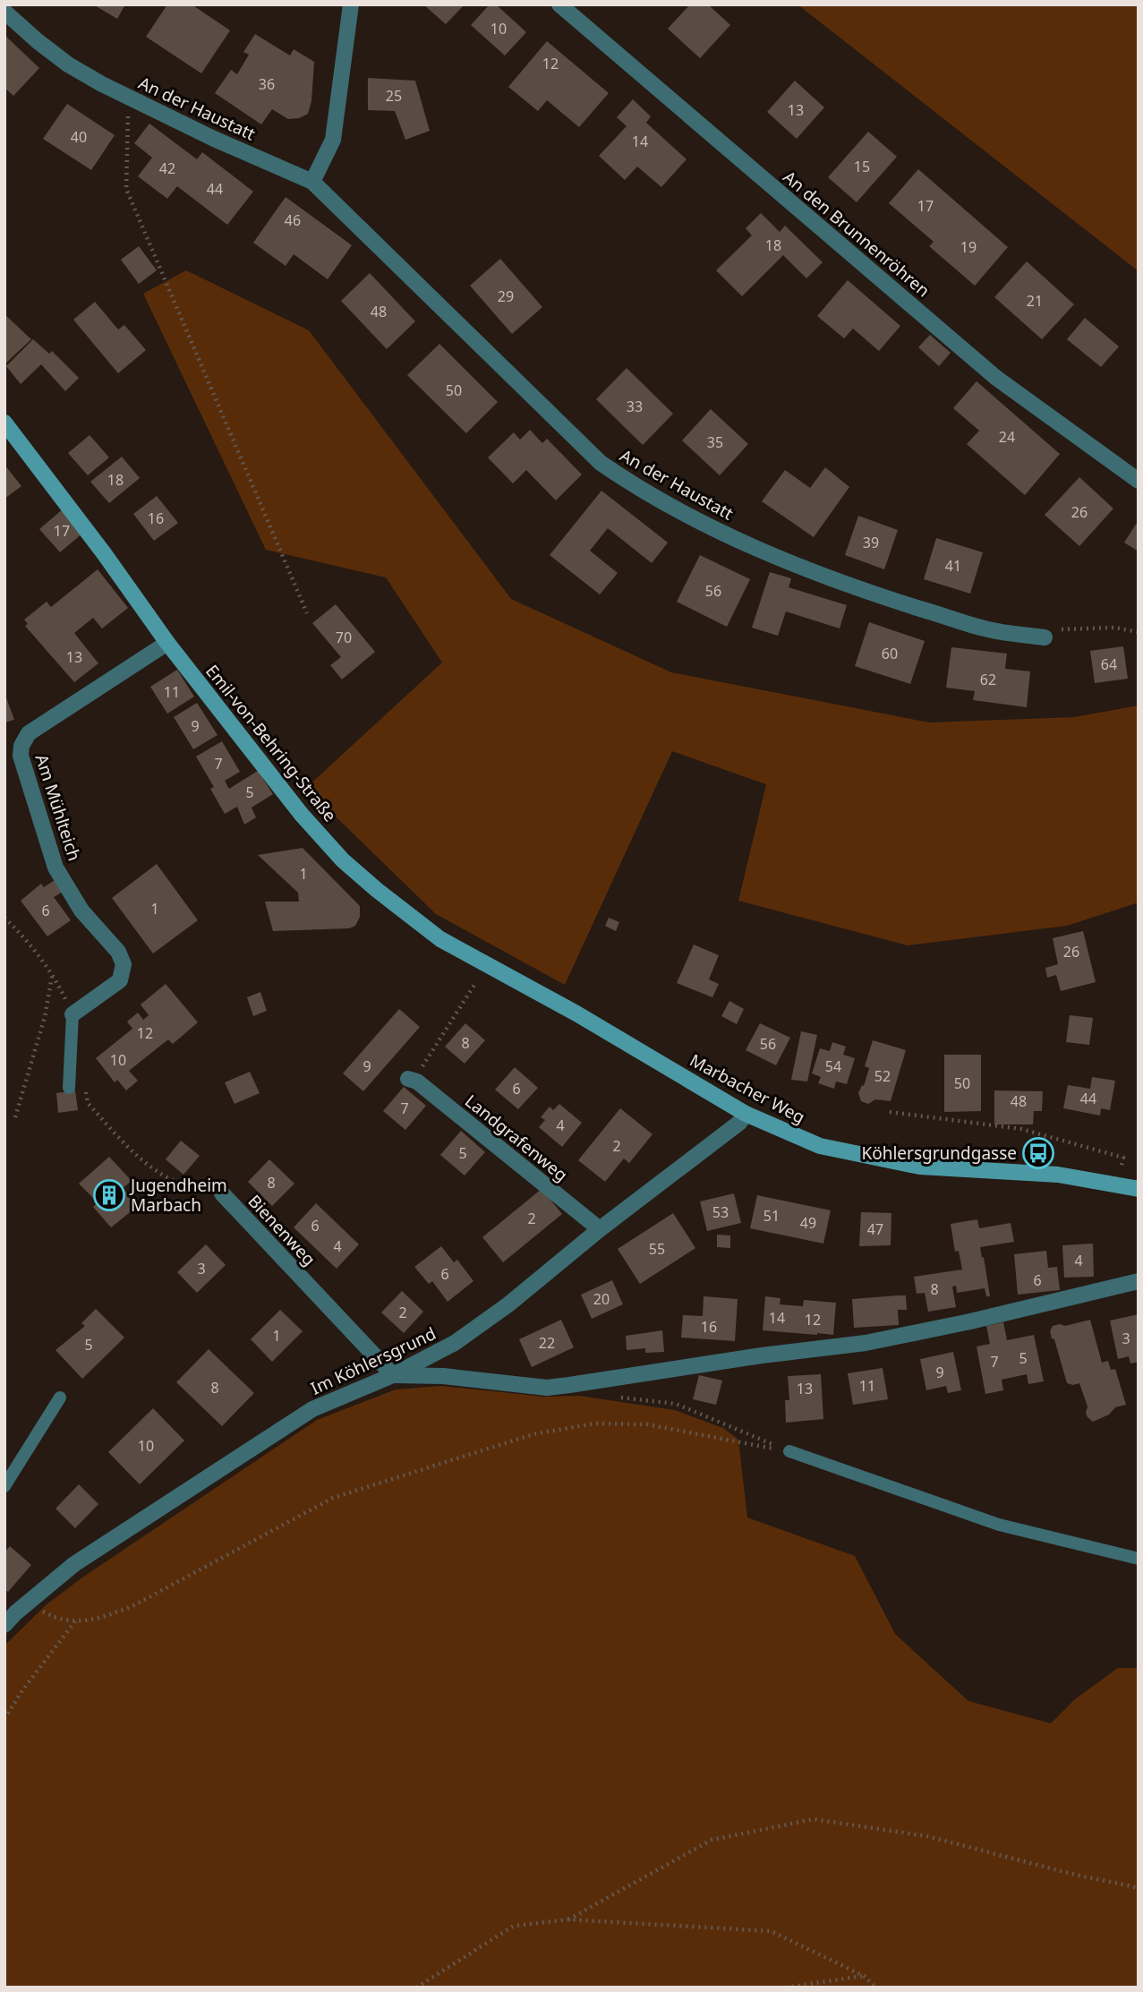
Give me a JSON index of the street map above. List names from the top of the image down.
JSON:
{
  "streets": {
    "main road": ["Emil-von-Behring-Straße", "Marbacher Weg"],
    "street": [
      "An der Haustatt",
      "An den Brunnenröhren",
      "Am Mühlteich",
      "Landgrafenweg",
      "Bienenweg",
      "Im Köhlersgrund"
    ]
  },
  "crossings": [
    ["Emil-von-Behring-Straße", "Am Mühlteich"],
    ["Emil-von-Behring-Straße", "Marbacher Weg"],
    ["Marbacher Weg", "Im Köhlersgrund"],
    ["Landgrafenweg", "Im Köhlersgrund"],
    ["Bienenweg", "Im Köhlersgrund"]
  ],
  "places": {
    "bus stop": ["Köhlersgrundgasse"],
    "building": ["Jugendheim Marbach"]
  },
  "house_numbers": [
    "10",
    "12",
    "36",
    "25",
    "13",
    "40",
    "14",
    "15",
    "42",
    "44",
    "17",
    "46",
    "18",
    "19",
    "29",
    "21",
    "48",
    "50",
    "33",
    "24",
    "35",
    "18",
    "26",
    "16",
    "17",
    "39",
    "41",
    "56",
    "70",
    "60",
    "13",
    "64",
    "62",
    "11",
    "9",
    "7",
    "5",
    "1",
    "1",
    "6",
    "26",
    "12",
    "8",
    "56",
    "10",
    "9",
    "54",
    "52",
    "50",
    "6",
    "44",
    "48",
    "7",
    "4",
    "2",
    "5",
    "8",
    "53",
    "51",
    "2",
    "49",
    "6",
    "47",
    "4",
    "55",
    "4",
    "3",
    "6",
    "6",
    "8",
    "20",
    "2",
    "14",
    "12",
    "16",
    "1",
    "3",
    "22",
    "5",
    "5",
    "7",
    "9",
    "11",
    "8",
    "13",
    "10"
  ]
}
